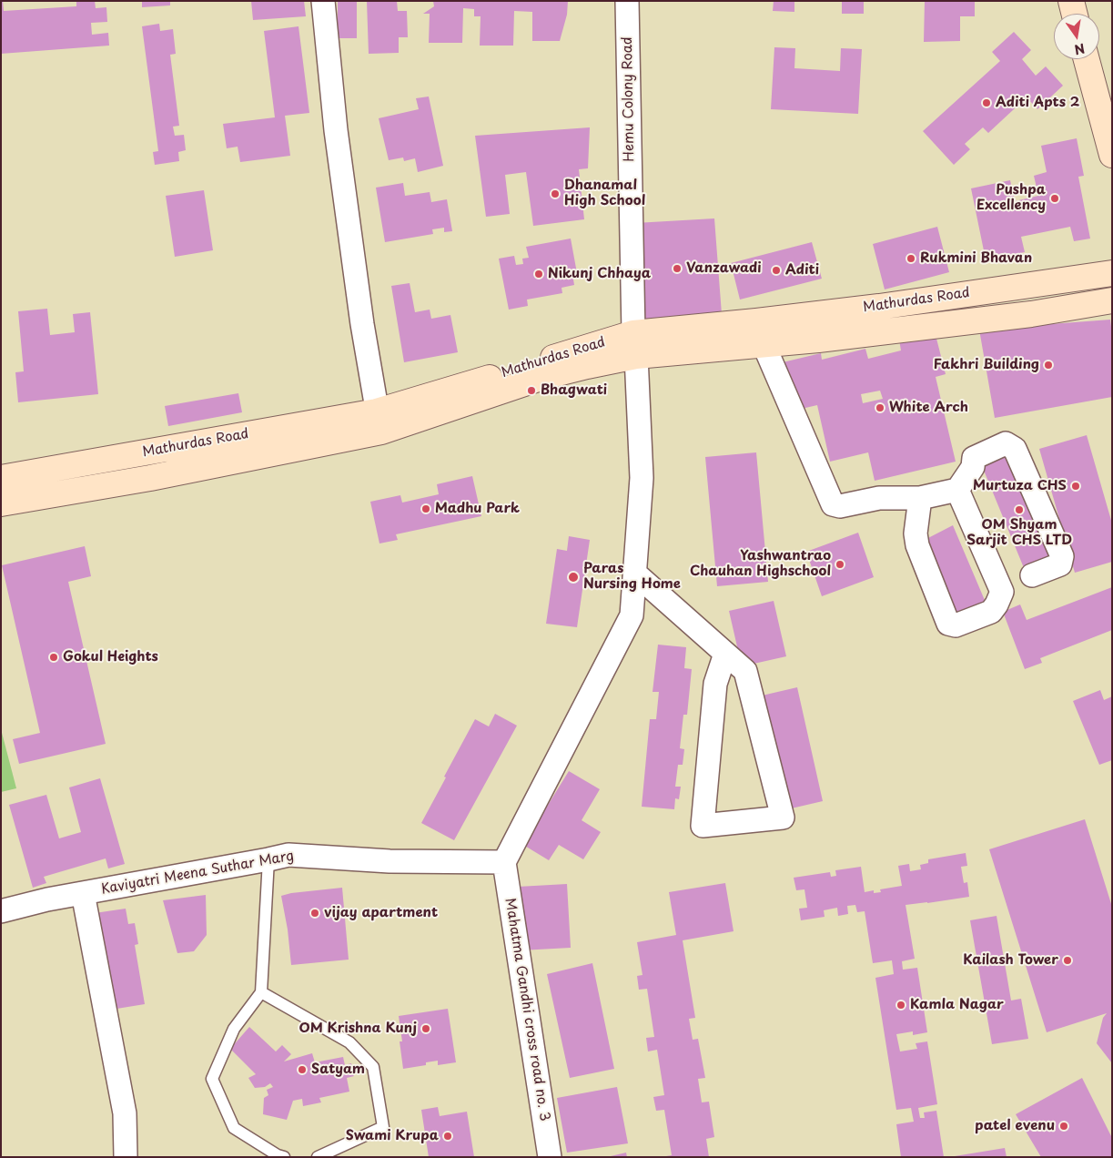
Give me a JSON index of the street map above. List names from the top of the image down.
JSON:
{
  "streets": {
    "street": [
      "Hemu Colony Road",
      "Mathurdas Road",
      "Kaviyatri Meena Suthar Marg",
      "Mahatma Gandhi cross road no. 3"
    ]
  },
  "crossings": [
    ["Hemu Colony Road", "Mathurdas Road"],
    ["Hemu Colony Road", "Kaviyatri Meena Suthar Marg"],
    ["Hemu Colony Road", "Mahatma Gandhi cross road no. 3"],
    ["Kaviyatri Meena Suthar Marg", "Mahatma Gandhi cross road no. 3"]
  ],
  "places": [
    "Aditi Apts 2",
    "Dhanamal High School",
    "Pushpa Excellency",
    "Rukmini Bhavan",
    "Vanzawadi",
    "Aditi",
    "Nikunj Chhaya",
    "Fakhri Building",
    "Bhagwati",
    "White Arch",
    "Murtuza CHS",
    "Madhu Park",
    "OM Shyam Sarjit CHS LTD",
    "Yashwantrao Chauhan Highschool",
    "Paras Nursing Home",
    "Gokul Heights",
    "vijay apartment",
    "Kailash Tower",
    "Kamla Nagar",
    "OM Krishna Kunj",
    "Satyam",
    "patel evenu",
    "Swami Krupa"
  ],
  "north": "bottom"
}
